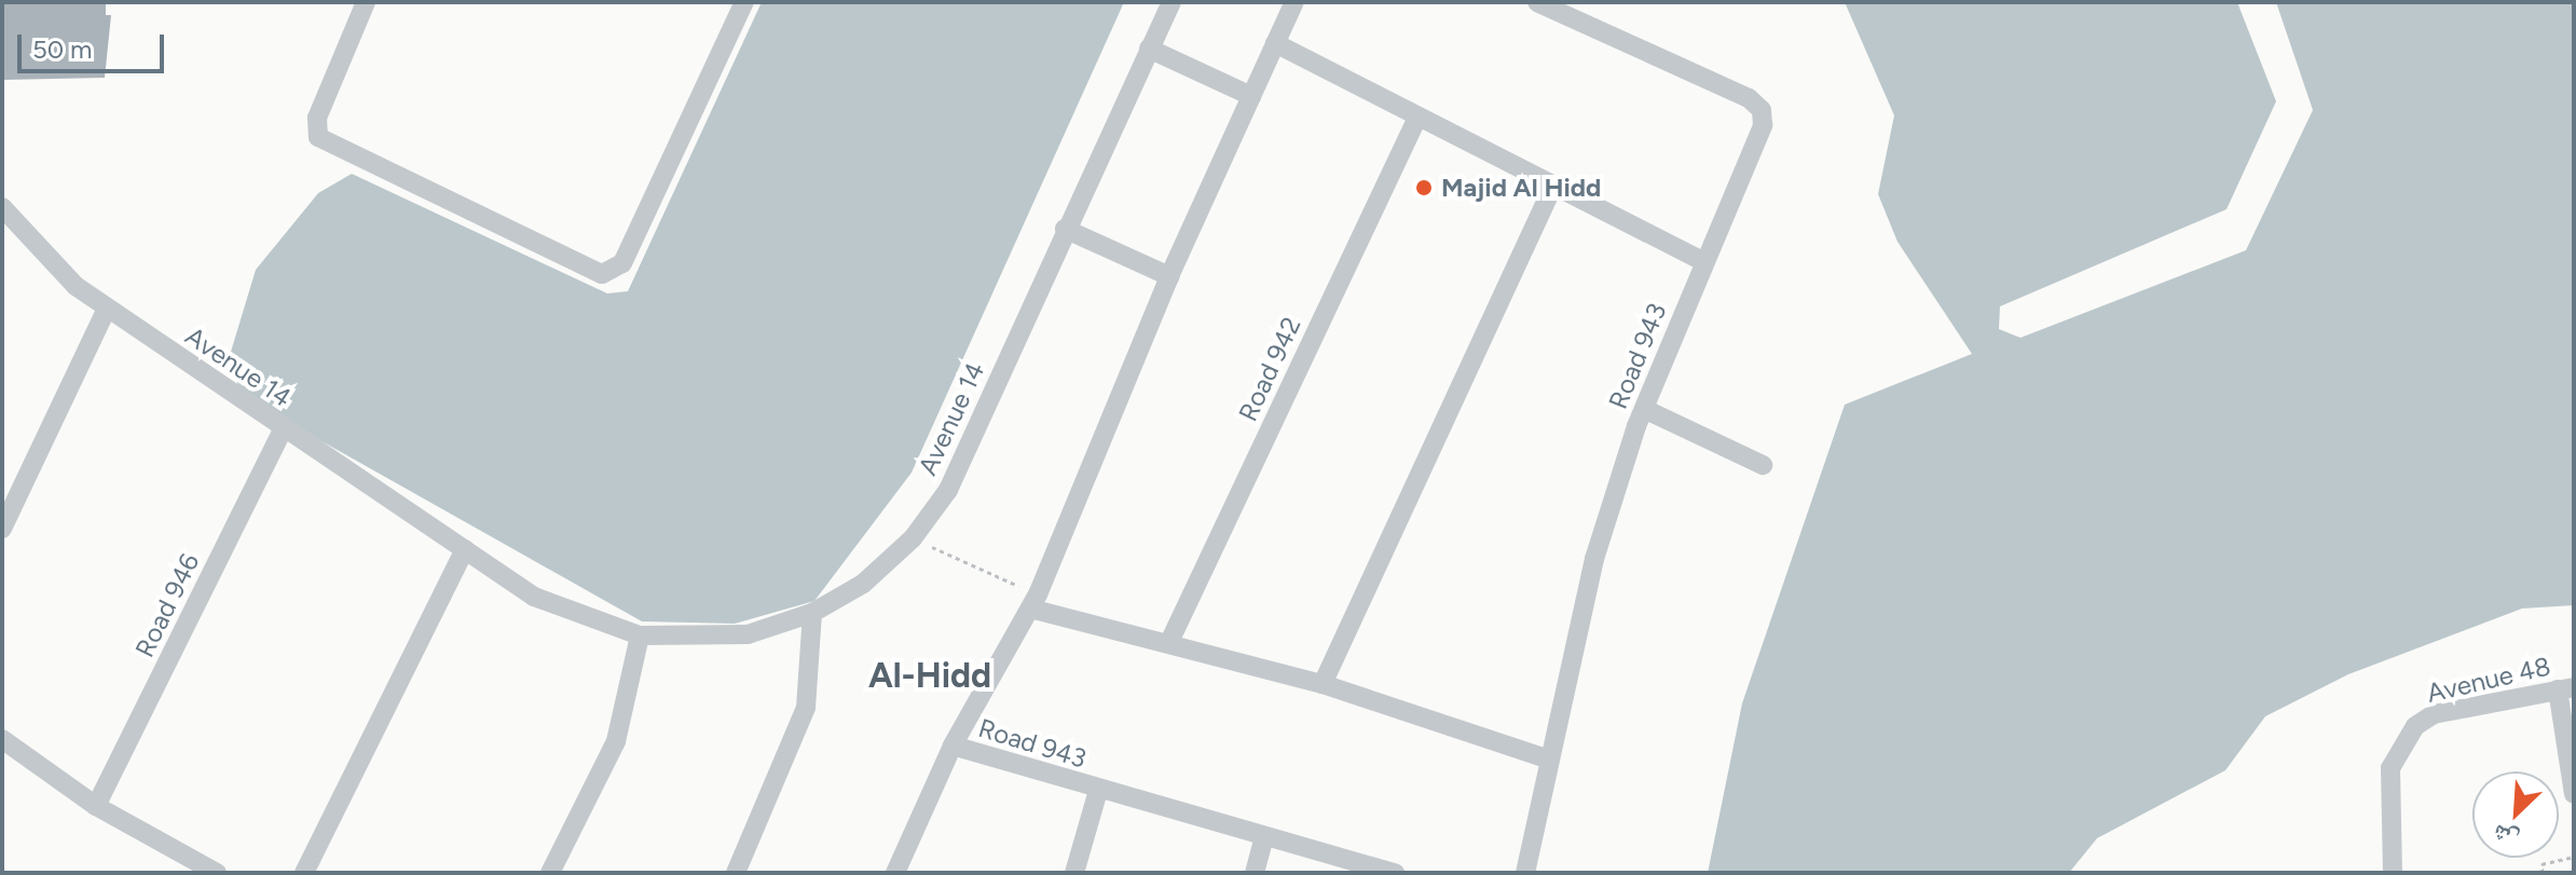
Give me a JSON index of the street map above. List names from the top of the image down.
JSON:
{
  "streets": {
    "street": [
      "Road 943",
      "Avenue 14",
      "Road 942",
      "Road 946",
      "Avenue 48"
    ]
  },
  "crossings": [
    ["Avenue 14", "Road 946"]
  ],
  "districts": ["Al-Hidd"],
  "places": ["Majid Al Hidd"],
  "scale_bar": "50 m",
  "north": "bottom left"
}
